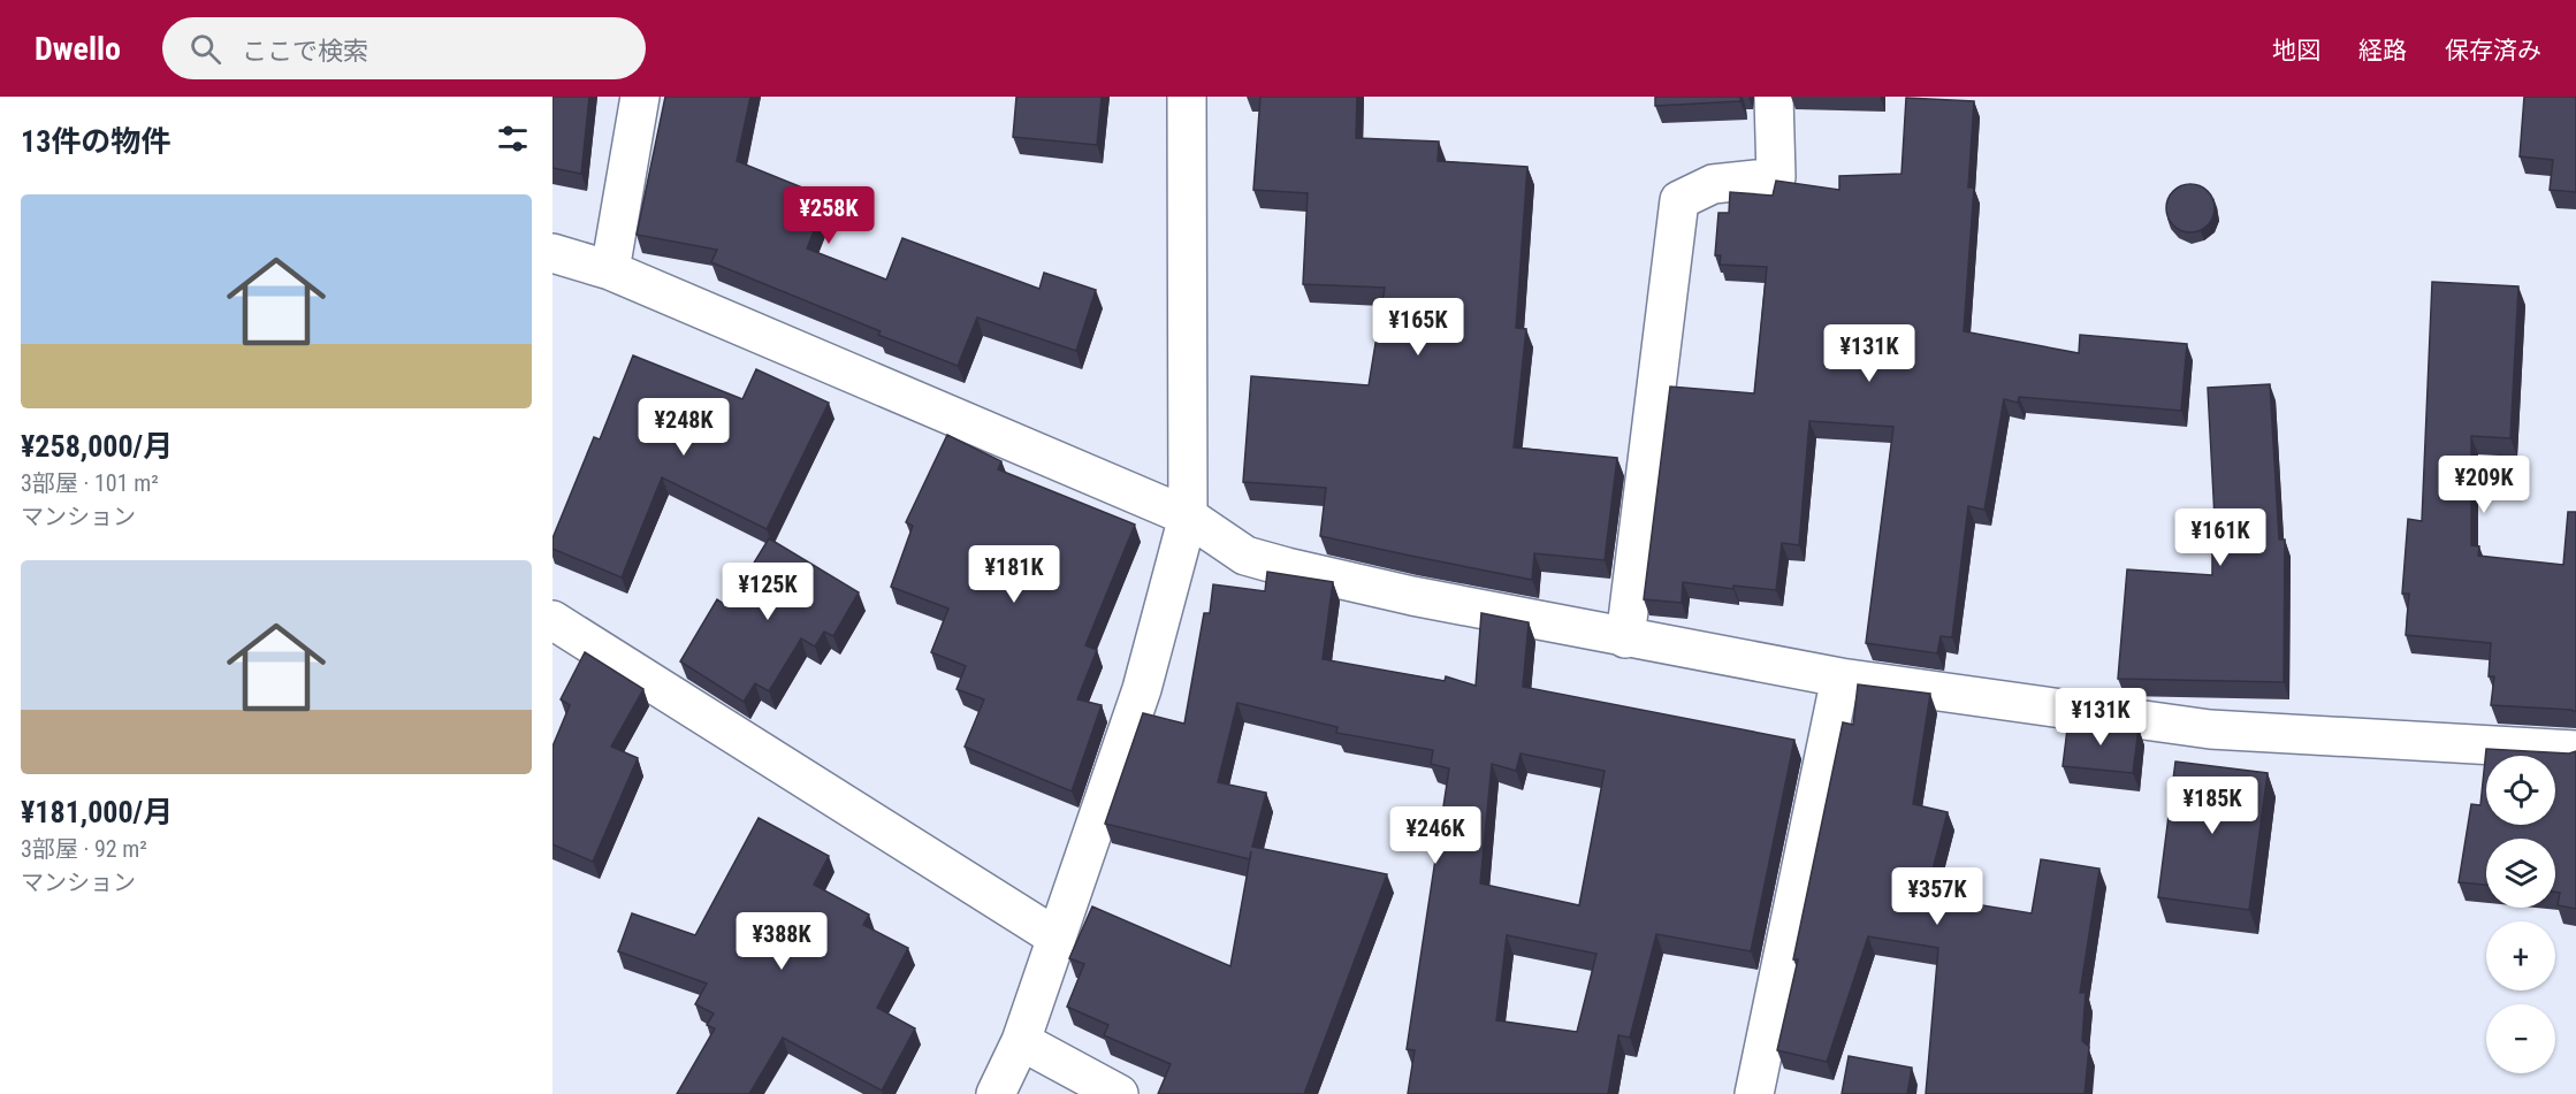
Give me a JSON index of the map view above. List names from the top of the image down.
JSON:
{
  "page": {
    "header": "Dwello",
    "search": "ここで検索",
    "nav": ["地図", "経路", "保存済み"],
    "heading": "13件の物件",
    "list": [
      {
        "name": "¥258,000/月",
        "note": "3部屋 · 101 m² · マンション"
      },
      {
        "name": "¥181,000/月",
        "note": "3部屋 · 92 m² · マンション"
      }
    ],
    "price": [
      "¥258K",
      "¥165K",
      "¥131K",
      "¥248K",
      "¥209K",
      "¥161K",
      "¥181K",
      "¥125K",
      "¥131K",
      "¥185K",
      "¥246K",
      "¥357K",
      "¥388K"
    ],
    "map_buttons": ["+", "−"]
  }
}
